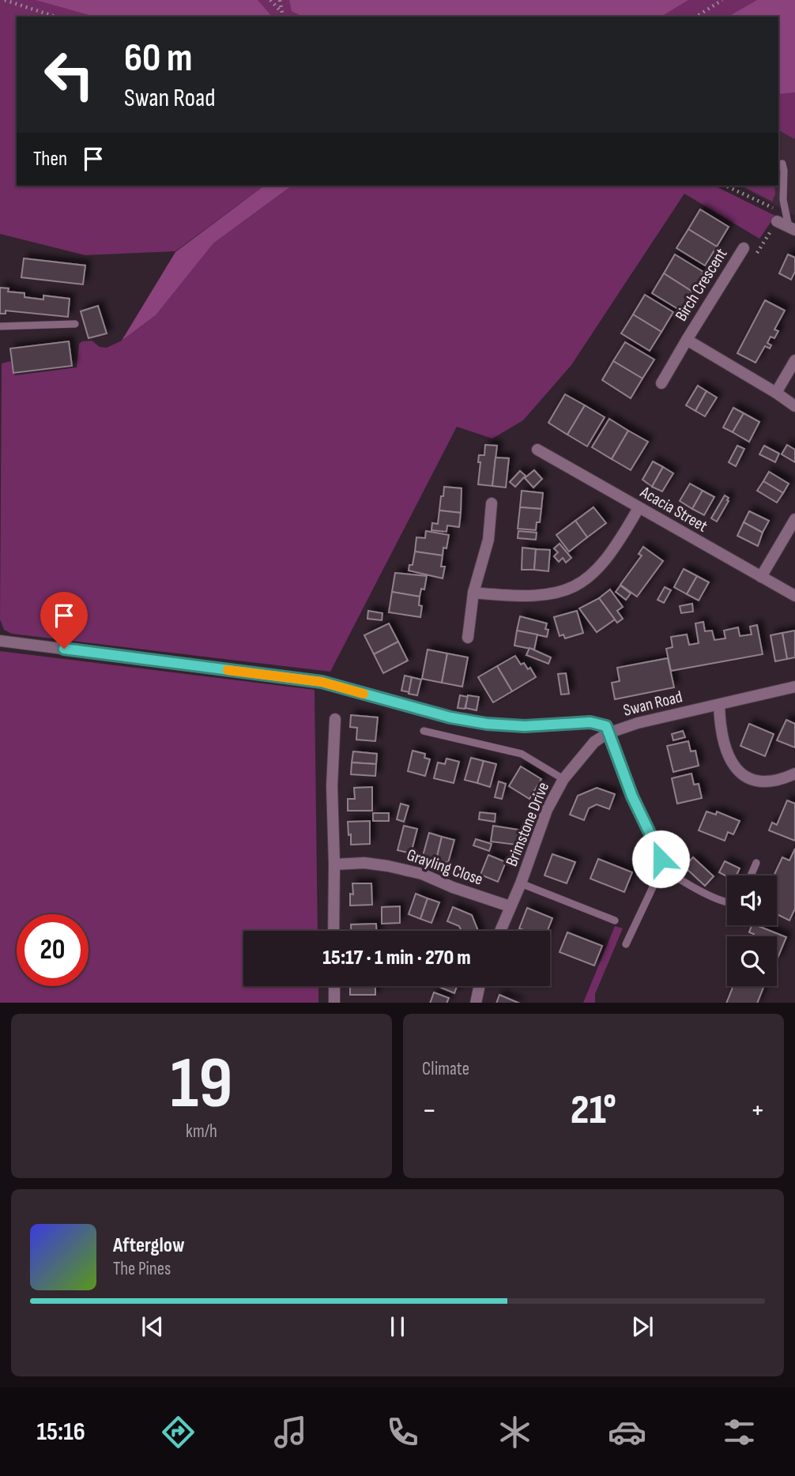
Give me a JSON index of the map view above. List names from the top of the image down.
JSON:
{
  "streets": {
    "street": [
      "Birch Crescent",
      "Acacia Street",
      "Swan Road",
      "Brimstone Drive",
      "Grayling Close"
    ]
  },
  "crossings": [
    ["Swan Road", "Brimstone Drive"],
    ["Brimstone Drive", "Grayling Close"]
  ],
  "page": {
    "turn": ["60 m", "Swan Road"],
    "then": "Then",
    "limit": "20",
    "trip": "15:17 · 1 min · 270 m",
    "tile": [
      ["19", "km/h"],
      "Climate"
    ],
    "heat": ["−", "21°", "+"],
    "song": ["Afterglow", "The Pines"],
    "tabs": "15:16"
  }
}
